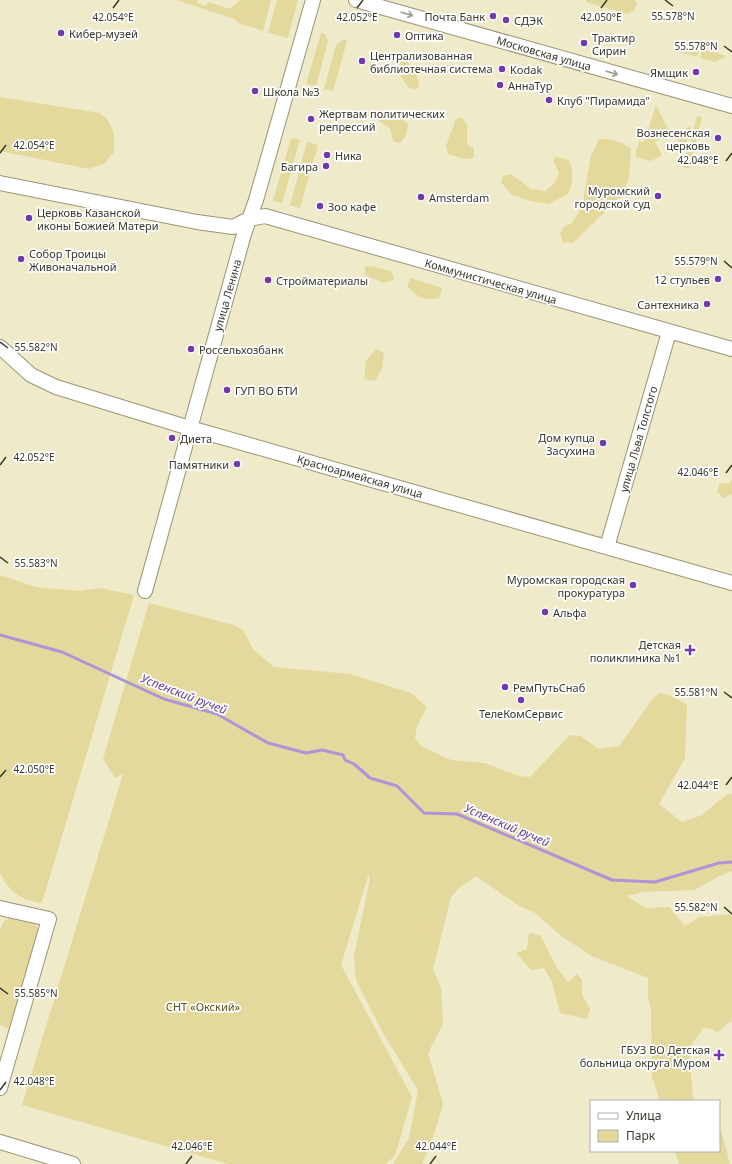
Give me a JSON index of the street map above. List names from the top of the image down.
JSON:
{
  "streets": {
    "street": [
      "Московская улица",
      "Коммунистическая улица",
      "улица Ленина",
      "улица Льва Толстого",
      "Красноармейская улица"
    ]
  },
  "crossings": [
    ["Коммунистическая улица", "улица Ленина"],
    ["Коммунистическая улица", "улица Льва Толстого"],
    ["улица Ленина", "Красноармейская улица"],
    ["улица Льва Толстого", "Красноармейская улица"]
  ],
  "one_way": ["Московская улица"],
  "water": ["Успенский ручей"],
  "parks": ["СНТ «Окский»"],
  "places": {
    "other": [
      "Почта Банк",
      "СДЭК",
      "Кибер-музей",
      "Оптика",
      "Трактир Сирин",
      "Централизованная библиотечная система",
      "Kodak",
      "Ямщик",
      "АннаТур",
      "Школа №3",
      "Клуб \"Пирамида\"",
      "Жертвам политических репрессий",
      "Вознесенская церковь",
      "Ника",
      "Багира",
      "Муромский городской суд",
      "Amsterdam",
      "Зоо кафе",
      "Церковь Казанской иконы Божией Матери",
      "Собор Троицы Живоначальной",
      "12 стульев",
      "Стройматериалы",
      "Сантехника",
      "Россельхозбанк",
      "ГУП ВО БТИ",
      "Диета",
      "Дом купца Засухина",
      "Памятники",
      "Муромская городская прокуратура",
      "Альфа",
      "РемПутьСнаб",
      "ТелеКомСервис"
    ],
    "health": ["Детская поликлиника №1", "ГБУЗ ВО Детская больница округа Муром"]
  },
  "legend": ["Улица", "Парк"],
  "coordinates": [
    "55.578°N",
    "42.054°E",
    "42.052°E",
    "42.050°E",
    "42.048°E",
    "55.579°N",
    "55.582°N",
    "42.046°E",
    "55.583°N",
    "55.581°N",
    "42.044°E",
    "55.585°N"
  ]
}
